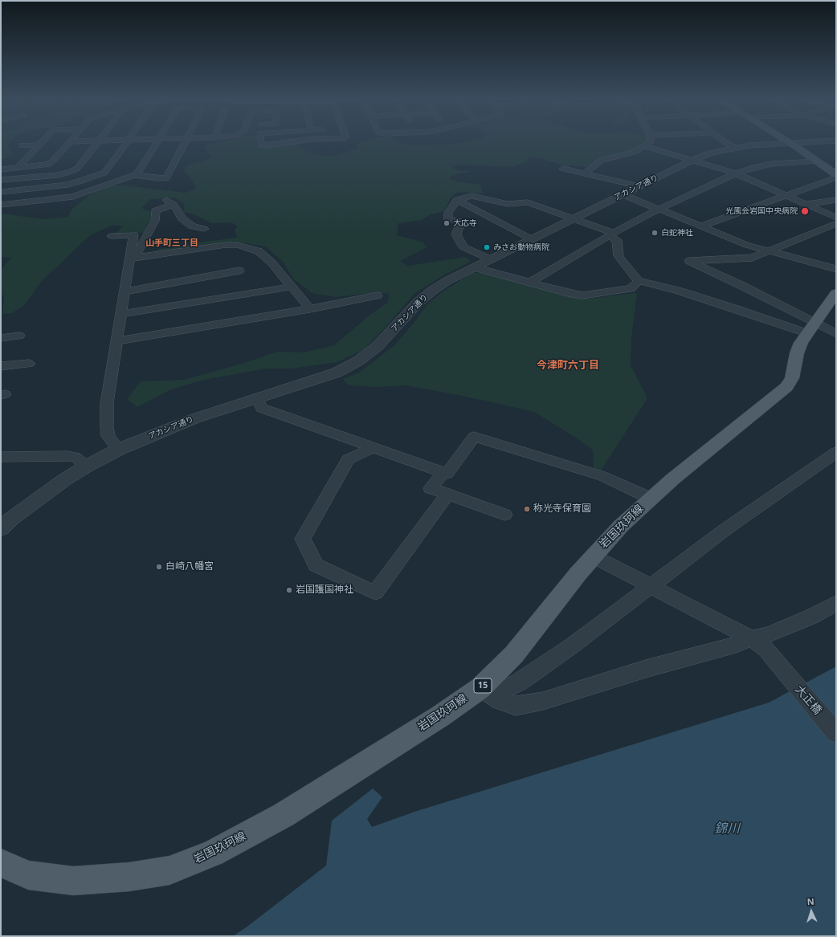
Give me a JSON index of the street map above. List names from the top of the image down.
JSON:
{
  "streets": {
    "main road": ["岩国玖珂線", "15"],
    "street": ["アカシア通り", "大正橋"]
  },
  "crossings": [
    ["岩国玖珂線", "大正橋"]
  ],
  "districts": ["山手町三丁目", "今津町六丁目"],
  "water": ["錦川"],
  "places": [
    "光風会岩国中央病院",
    "大応寺",
    "白蛇神社",
    "みさお動物病院",
    "称光寺保育園",
    "白崎八幡宮",
    "岩国護国神社"
  ],
  "north": "top"
}
